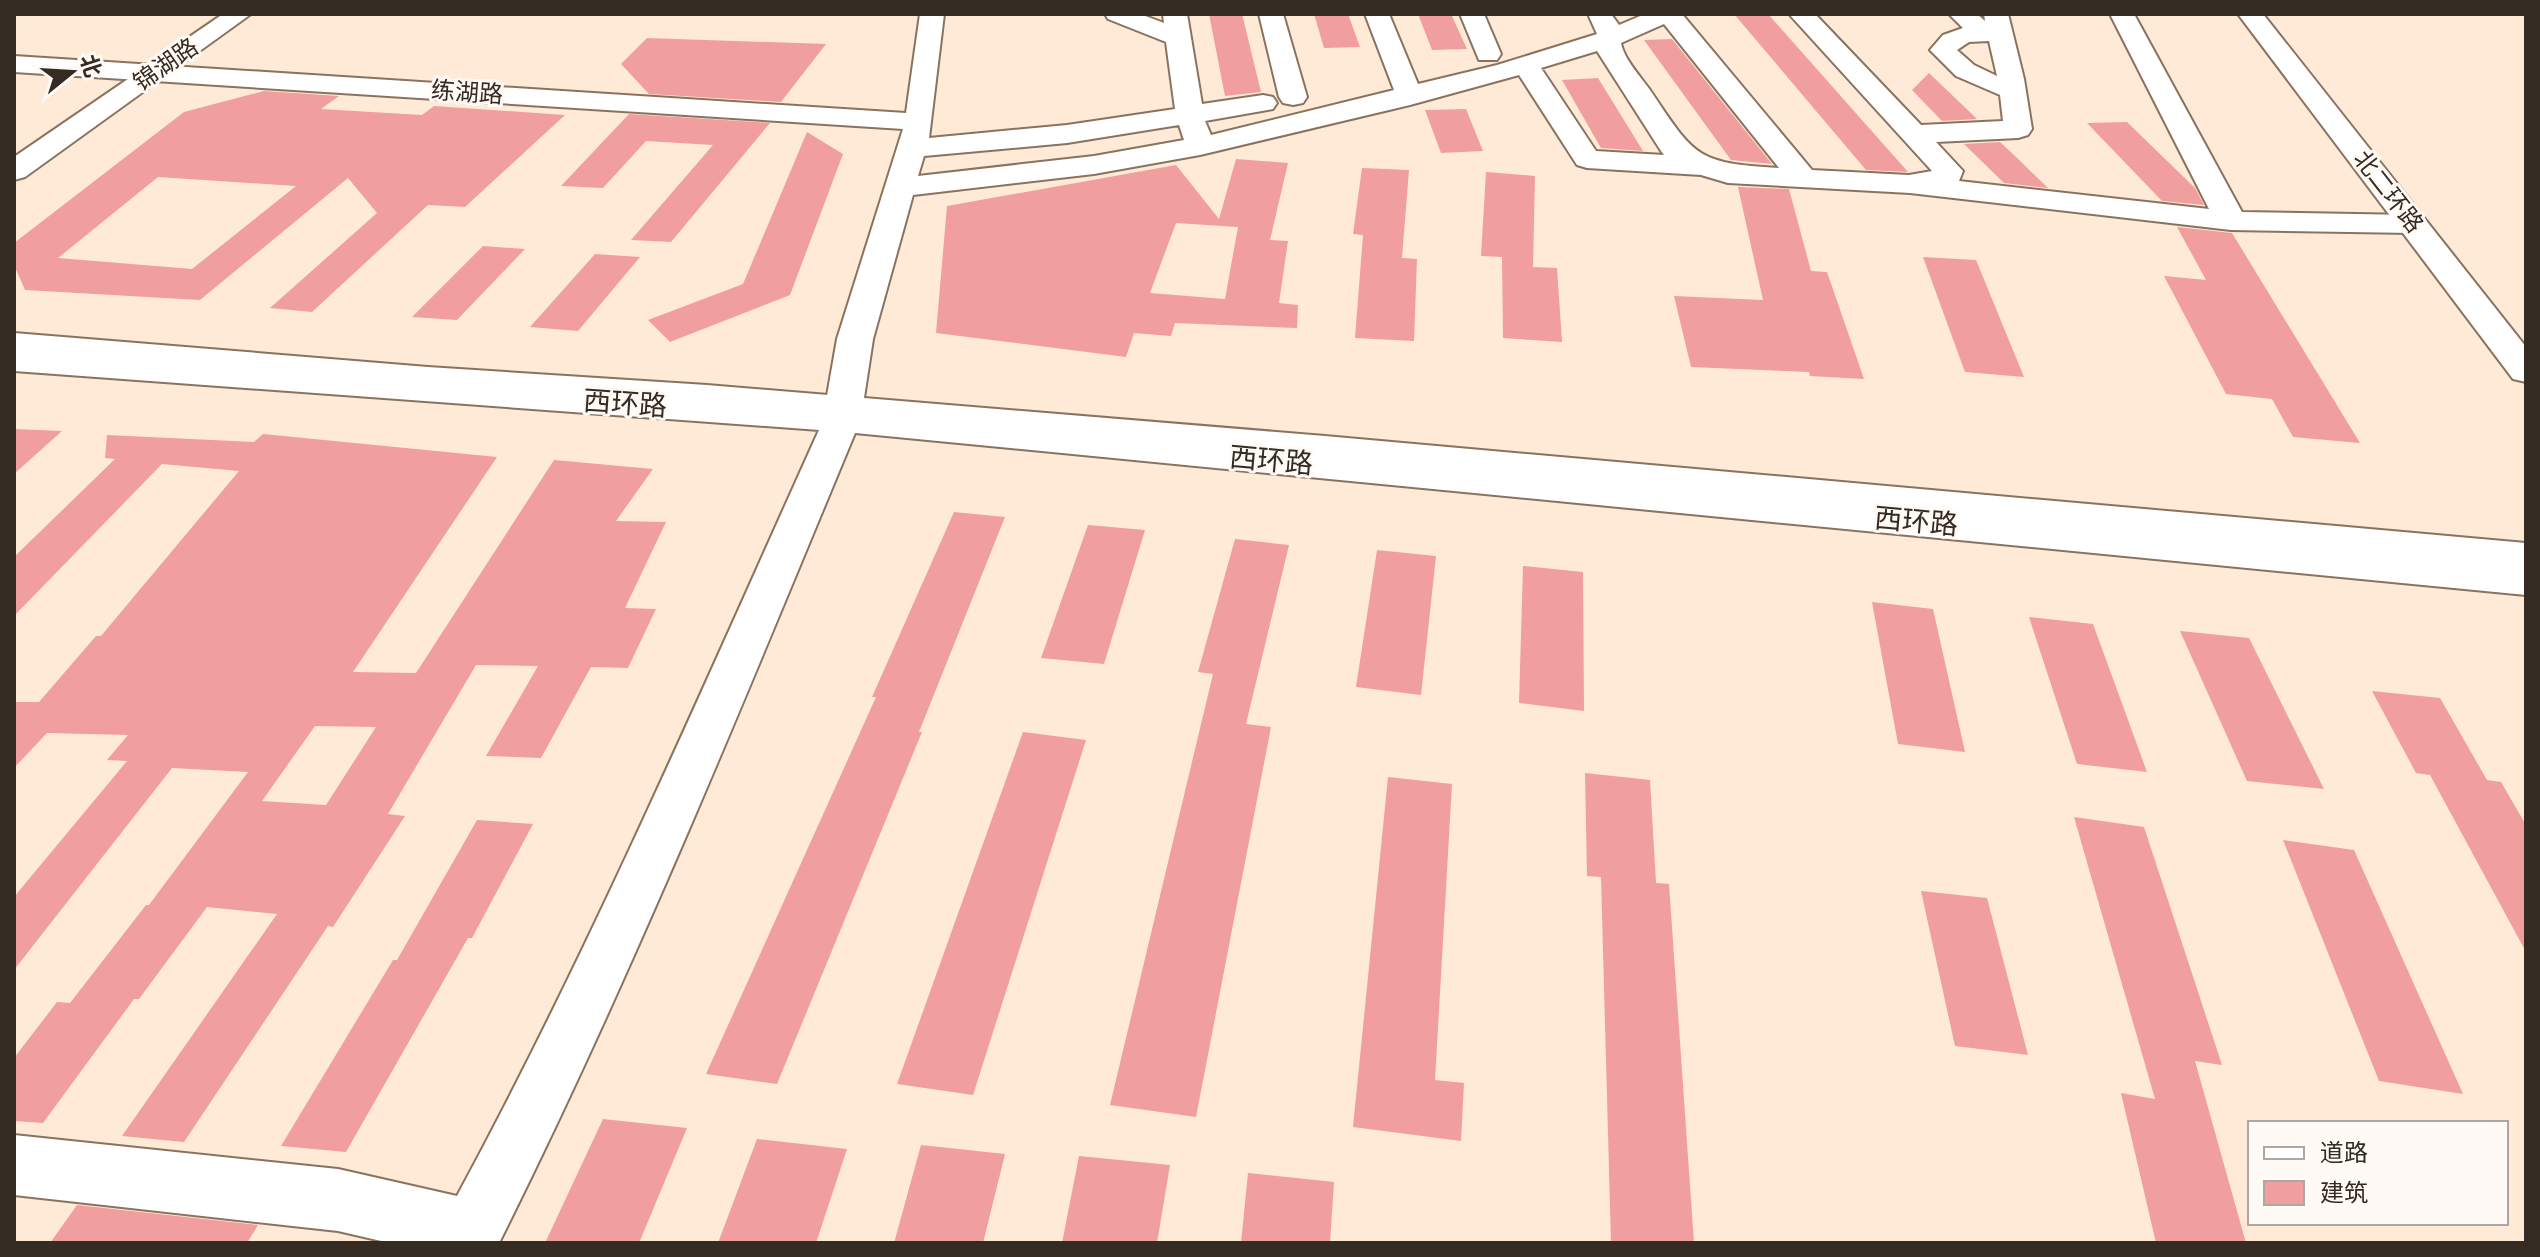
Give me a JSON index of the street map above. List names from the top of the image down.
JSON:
{
  "streets": {
    "street": [
      "锦湖路",
      "练湖路",
      "北二环路",
      "西环路"
    ]
  },
  "crossings": [
    ["锦湖路", "练湖路"]
  ],
  "legend": ["道路", "建筑"],
  "north": "right"
}
